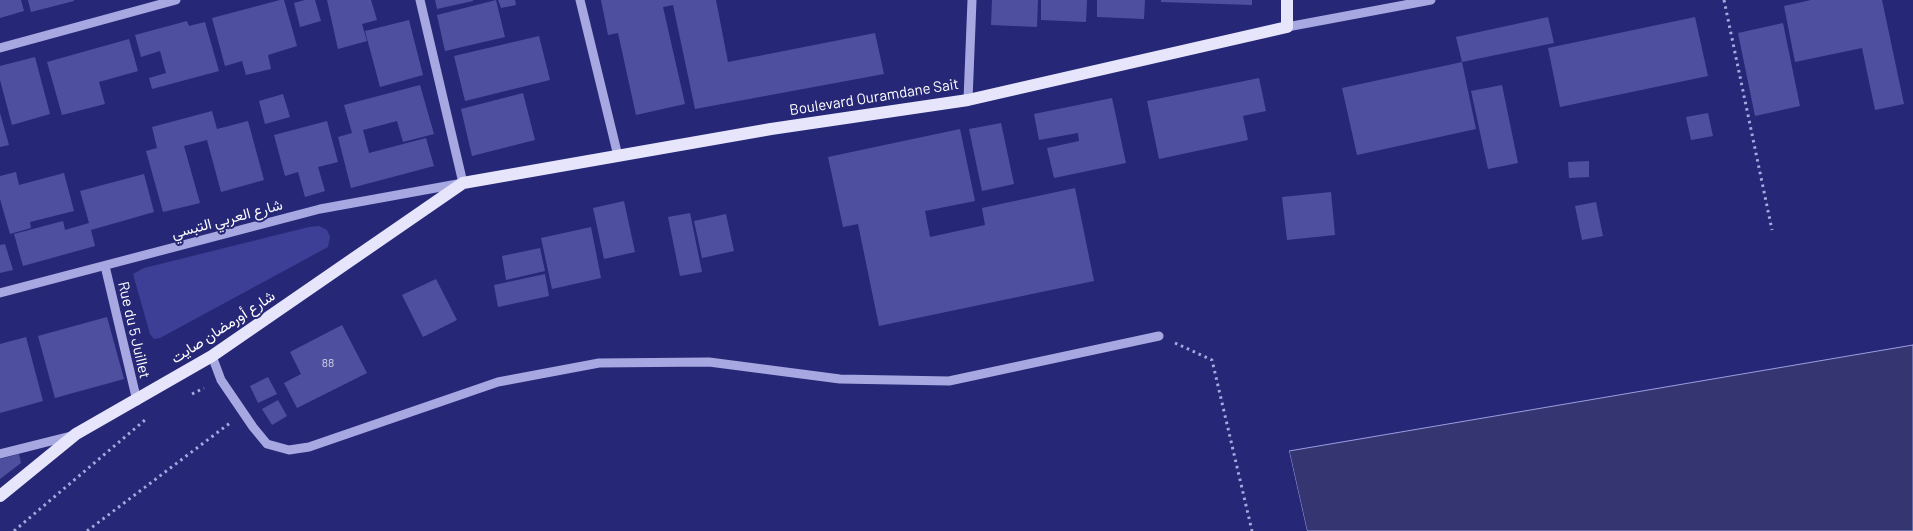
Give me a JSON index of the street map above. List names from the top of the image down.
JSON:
{
  "streets": {
    "main road": ["Boulevard Ouramdane Sait", "شارع أورمضان صايت"],
    "street": ["شارع العربي التبسي", "Rue du 5 Juillet"]
  },
  "crossings": [
    ["Boulevard Ouramdane Sait", "شارع العربي التبسي"],
    ["Boulevard Ouramdane Sait", "شارع أورمضان صايت"],
    ["شارع العربي التبسي", "شارع أورمضان صايت"],
    ["شارع العربي التبسي", "Rue du 5 Juillet"],
    ["شارع أورمضان صايت", "Rue du 5 Juillet"]
  ],
  "house_numbers": ["88"]
}
